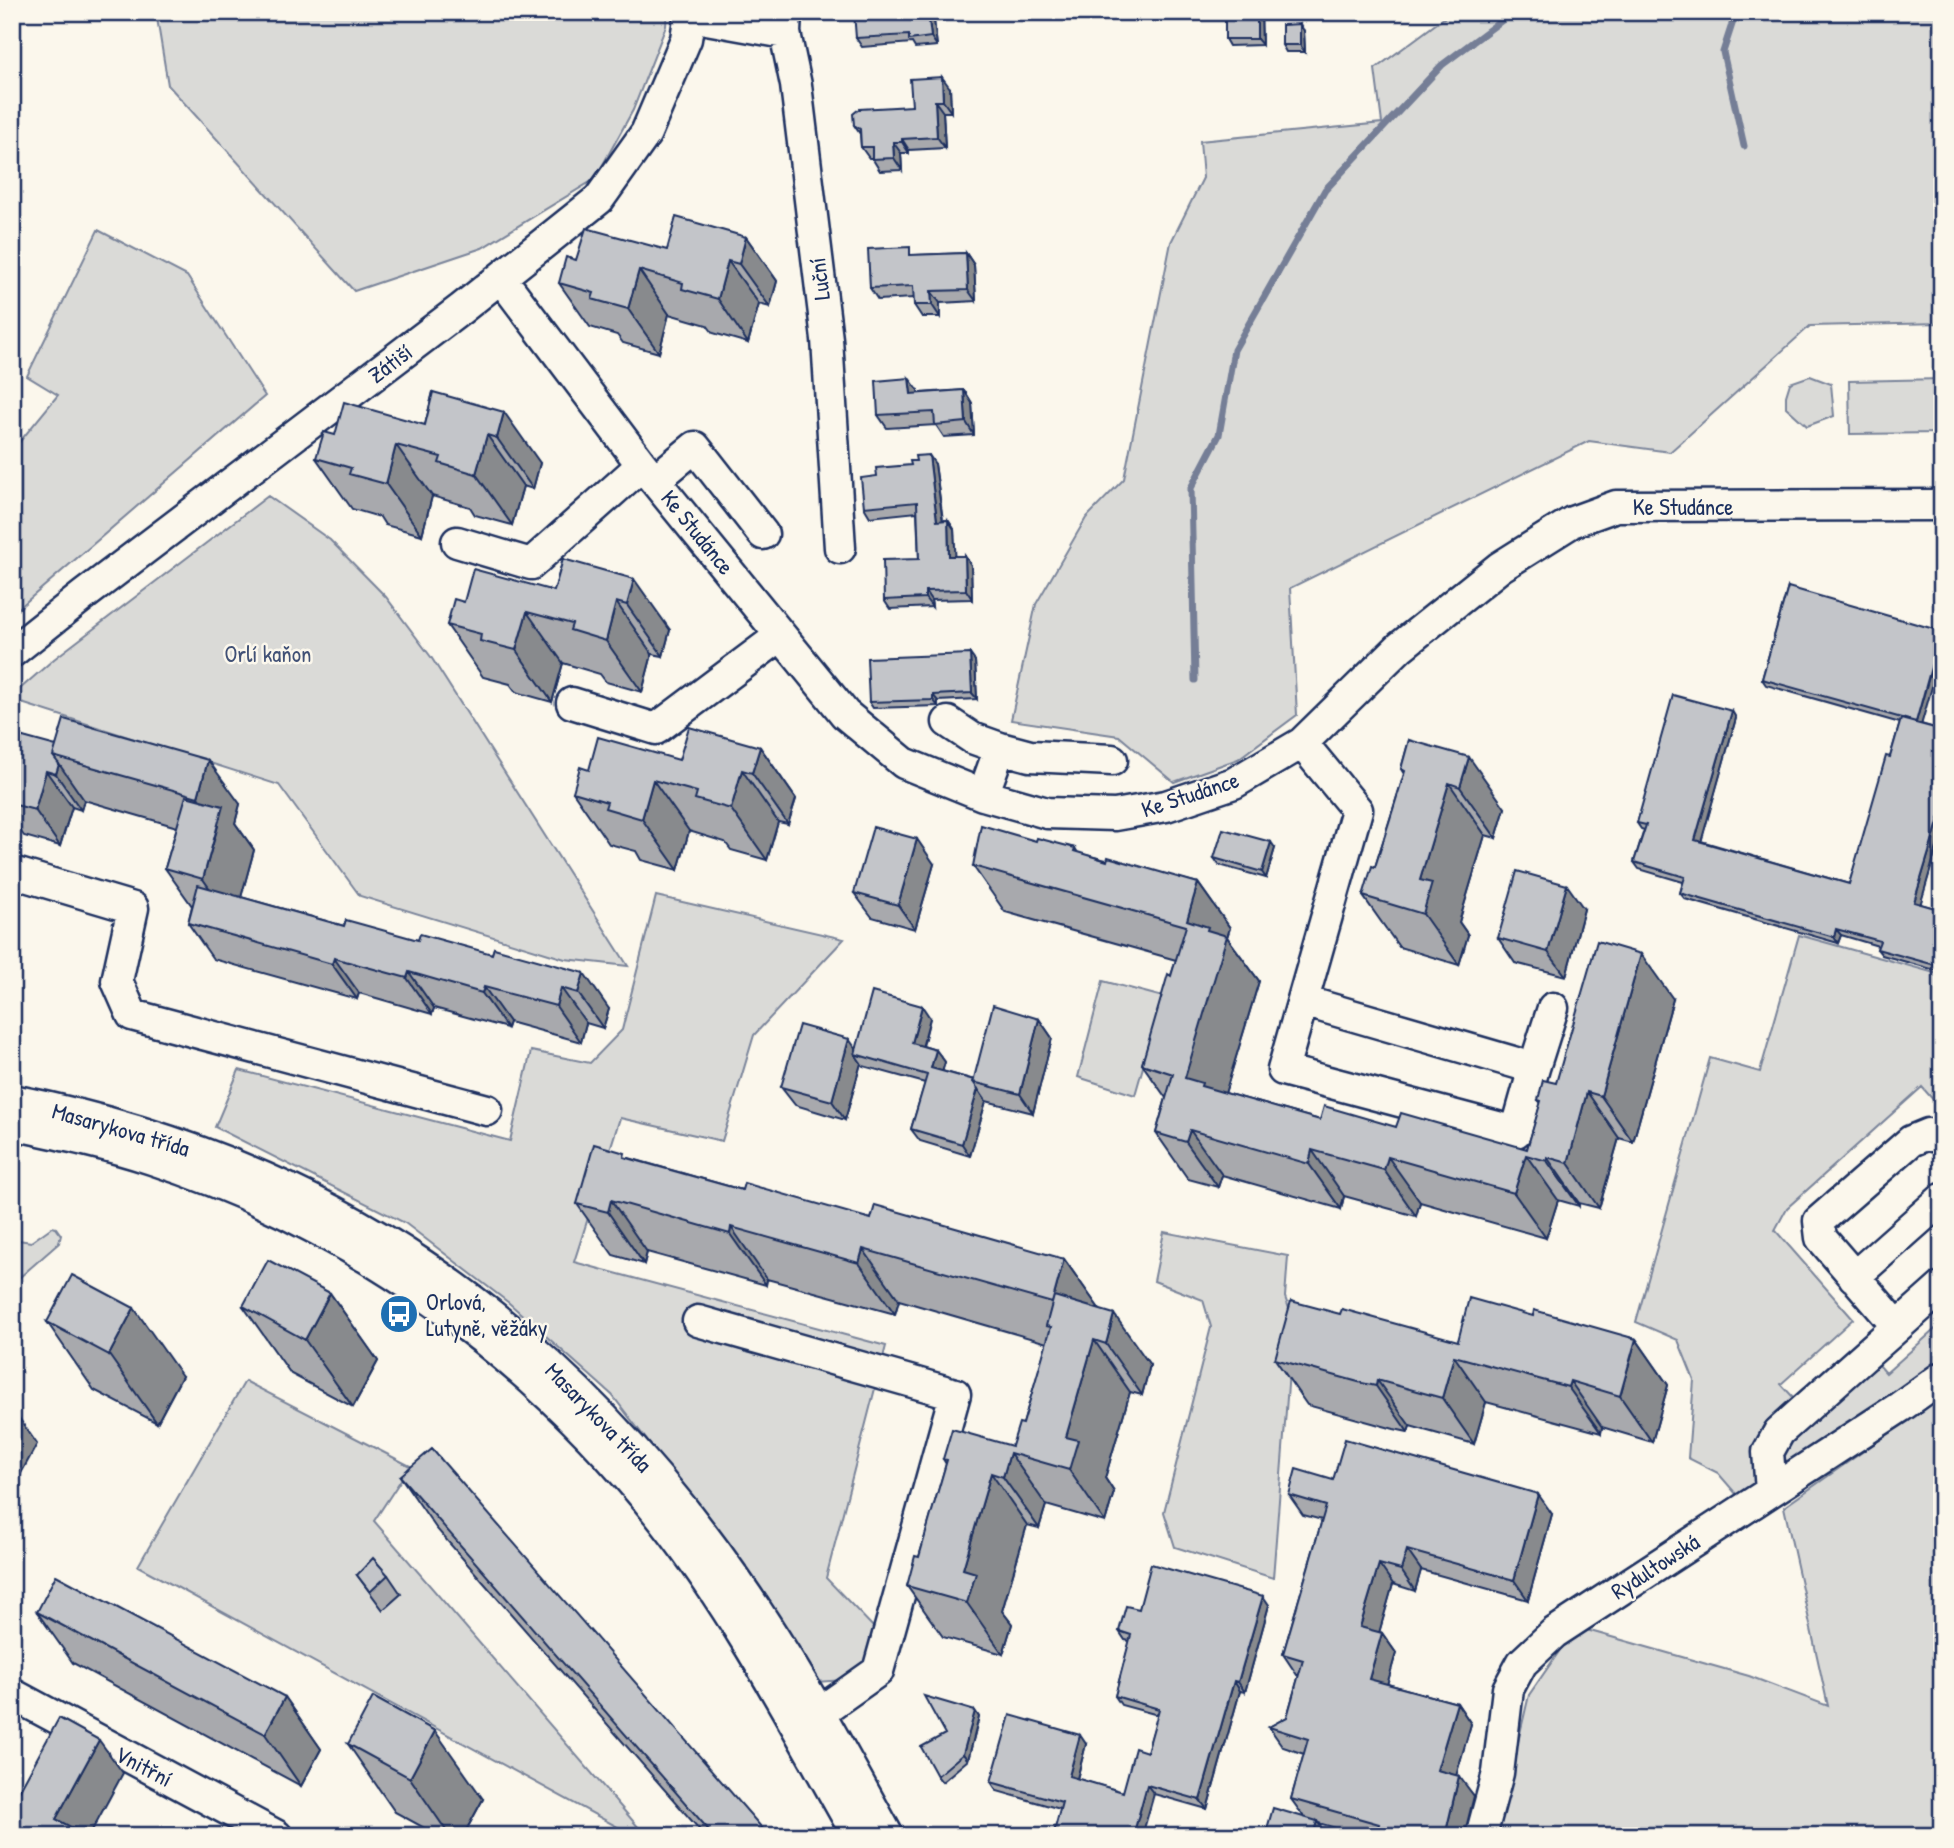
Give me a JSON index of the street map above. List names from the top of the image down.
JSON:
{
  "streets": {
    "street": [
      "Luční",
      "Zátiší",
      "Ke Studánce",
      "Masarykova třída",
      "Rydultowská",
      "Vnitřní"
    ]
  },
  "crossings": [
    ["Zátiší", "Ke Studánce"]
  ],
  "parks": ["Orlí kaňon"],
  "places": {
    "bus stop": ["Orlová, Lutyně, věžáky"]
  }
}
